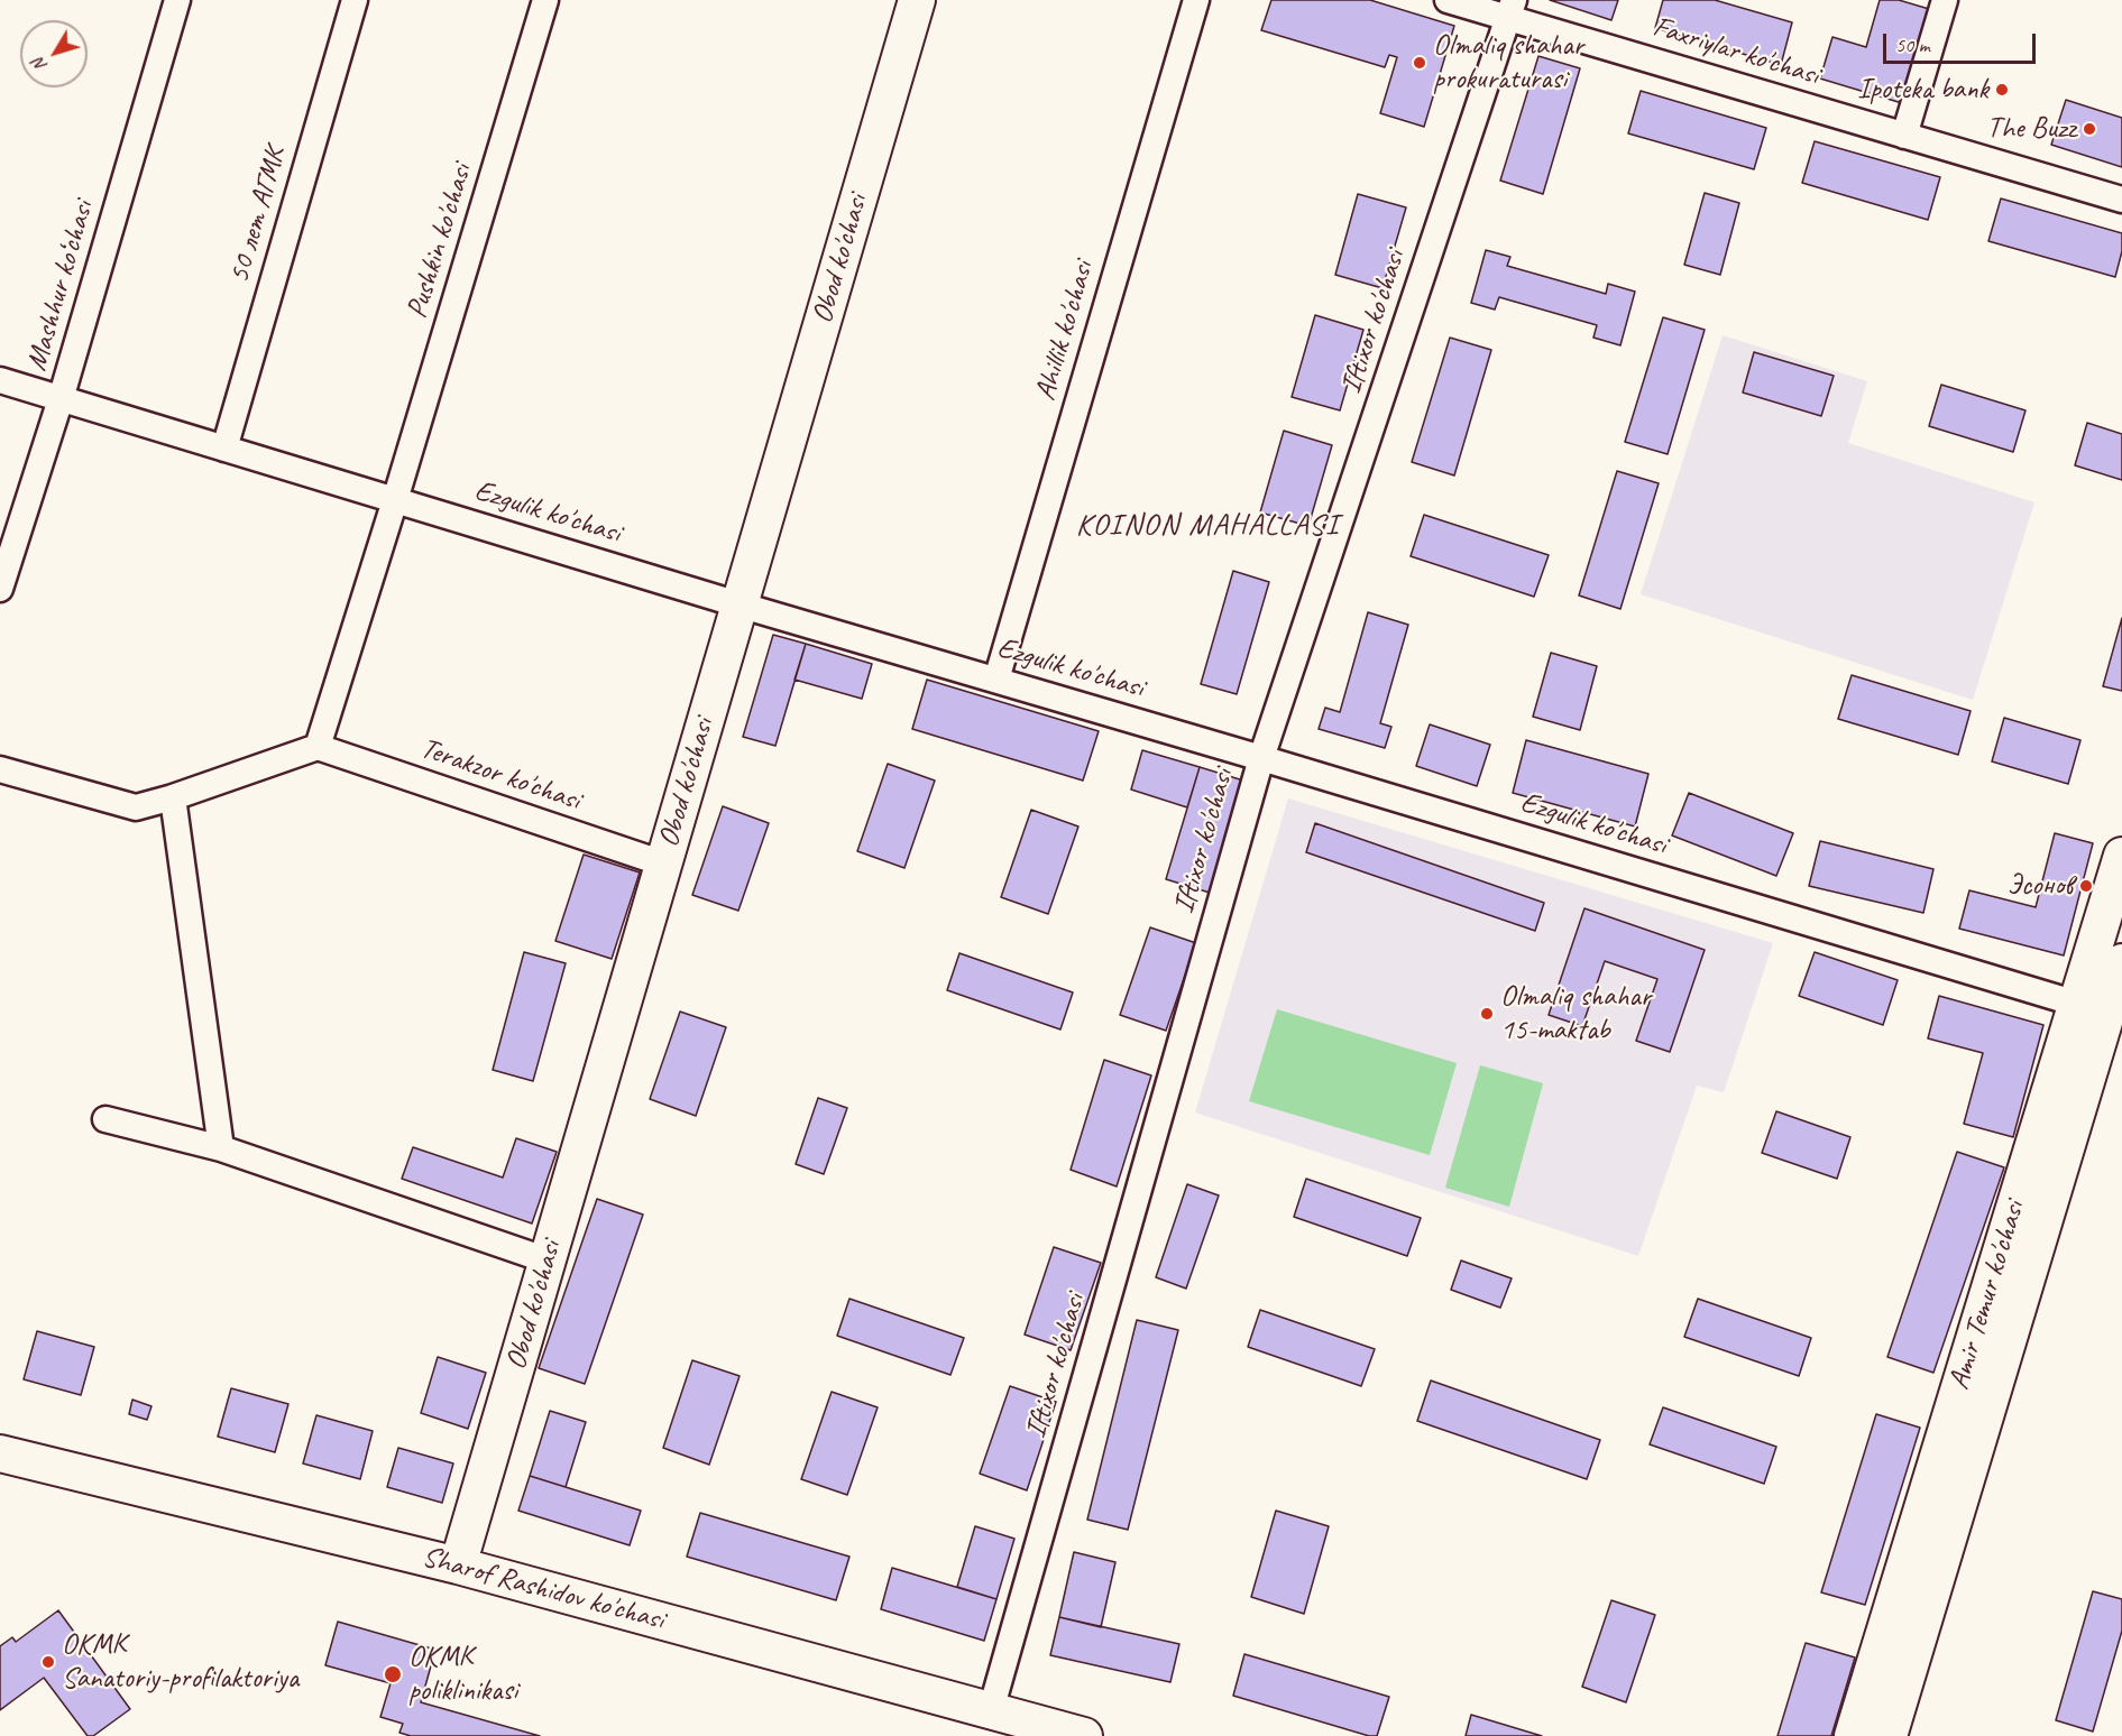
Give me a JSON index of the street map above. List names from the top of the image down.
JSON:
{
  "streets": {
    "main road": ["Obod ko'chasi", "Amir Temur ko'chasi", "Sharof Rashidov ko'chasi"],
    "street": [
      "Faxriylar ko'chasi",
      "50 лет АГМК",
      "Pushkin ko'chasi",
      "Mashhur ko‘chasi",
      "Iftixor ko'chasi",
      "Ahillik ko'chasi",
      "Ezgulik ko'chasi",
      "Terakzor ko'chasi"
    ]
  },
  "crossings": [
    ["Faxriylar ko'chasi", "Iftixor ko'chasi"],
    ["50 лет АГМК", "Ezgulik ko'chasi"],
    ["Pushkin ko'chasi", "Ezgulik ko'chasi"],
    ["Obod ko'chasi", "Ezgulik ko'chasi"],
    ["Obod ko'chasi", "Terakzor ko'chasi"],
    ["Obod ko'chasi", "Sharof Rashidov ko'chasi"],
    ["Mashhur ko‘chasi", "Ezgulik ko'chasi"],
    ["Iftixor ko'chasi", "Ezgulik ko'chasi"],
    ["Iftixor ko'chasi", "Sharof Rashidov ko'chasi"],
    ["Ahillik ko'chasi", "Ezgulik ko'chasi"],
    ["Ezgulik ko'chasi", "Amir Temur ko'chasi"]
  ],
  "districts": ["KOINON MAHALLASI"],
  "places": [
    "Olmaliq shahar prokuraturasi",
    "Ipoteka bank",
    "The Buzz",
    "Эсонов",
    "Olmaliq shahar 15-maktab",
    "OKMK Sanatoriy-profilaktoriya",
    "OKMK poliklinikasi"
  ],
  "scale_bar": "50 m",
  "north": "bottom left"
}
